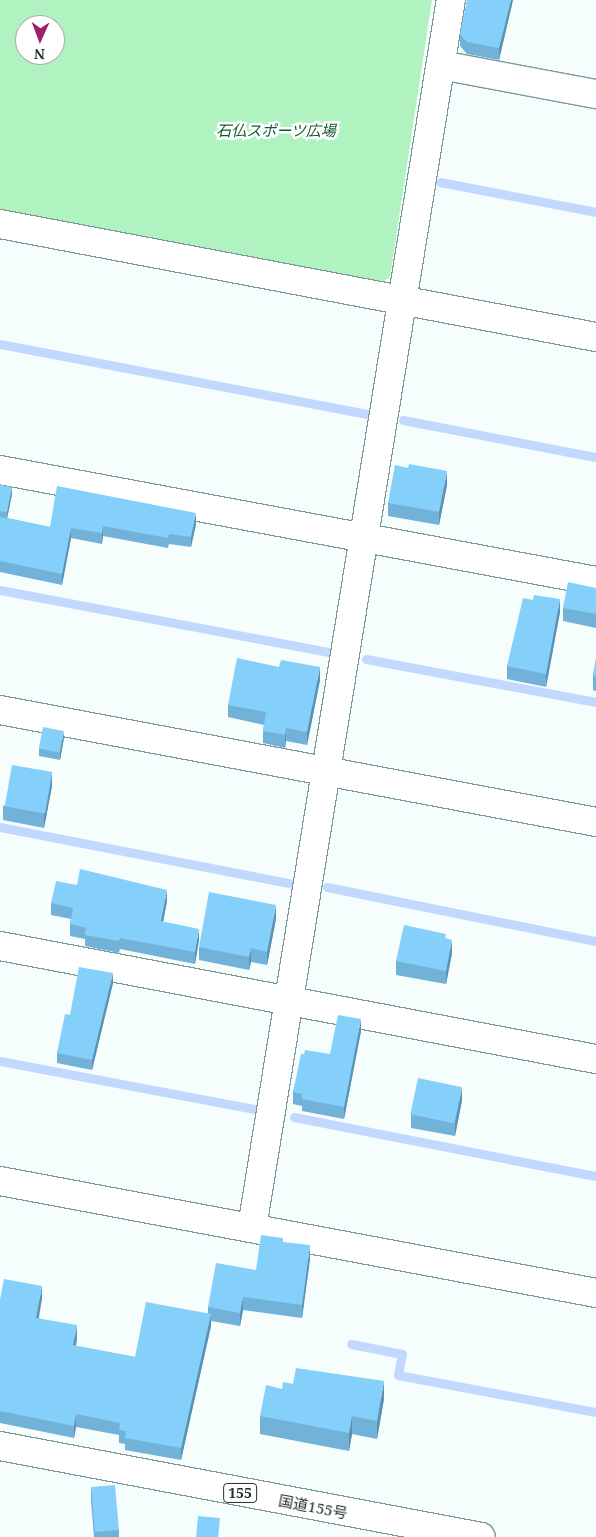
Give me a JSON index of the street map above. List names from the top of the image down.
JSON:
{
  "streets": {
    "main road": ["155", "国道155号"]
  },
  "parks": ["石仏スポーツ広場"],
  "north": "bottom"
}
